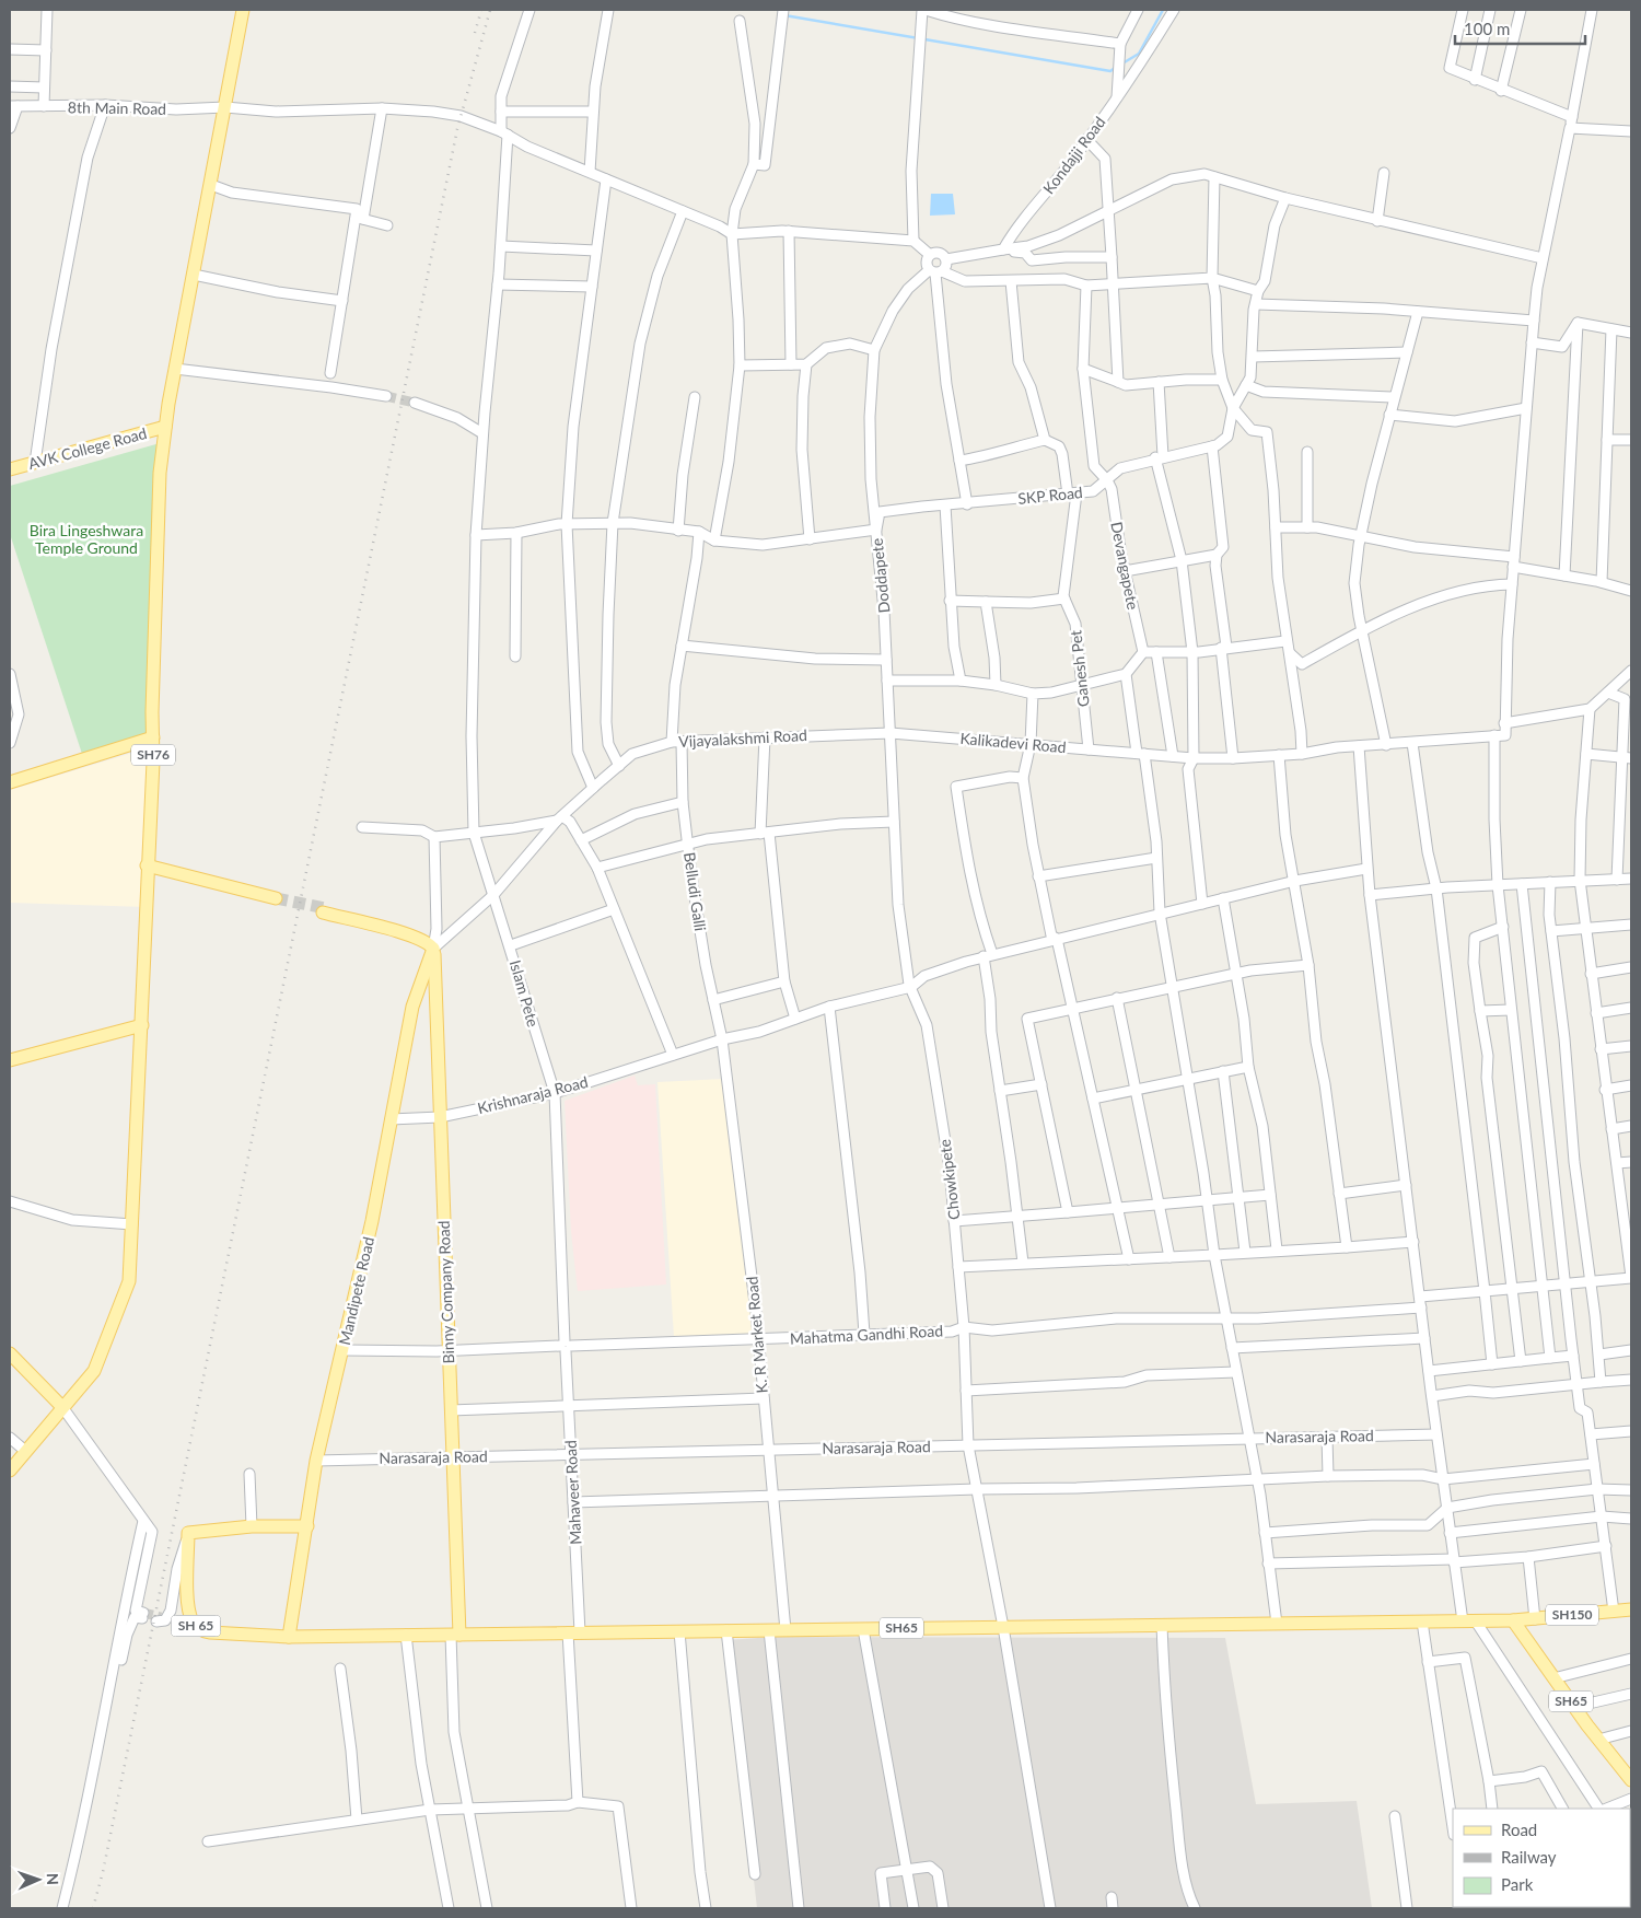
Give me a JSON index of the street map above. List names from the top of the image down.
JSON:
{
  "streets": {
    "main road": [
      "AVK College Road",
      "SH76",
      "Mandipete Road",
      "Binny Company Road",
      "SH150",
      "SH 65",
      "SH65"
    ],
    "street": [
      "8th Main Road",
      "Kondajji Road",
      "SKP Road",
      "Devangapete",
      "Doddapete",
      "Ganesh Pet",
      "Vijayalakshmi Road",
      "Kalikadevi Road",
      "Belludi Galli",
      "Islam Pete",
      "Krishnaraja Road",
      "Chowkipete",
      "K. R Market Road",
      "Mahatma Gandhi Road",
      "Narasaraja Road",
      "Mahaveer Road"
    ]
  },
  "crossings": [
    ["8th Main Road", "SH76"],
    ["8th Main Road", "Islam Pete"],
    ["AVK College Road", "SH76"],
    ["SKP Road", "Devangapete"],
    ["SKP Road", "Doddapete"],
    ["SKP Road", "Ganesh Pet"],
    ["Doddapete", "Vijayalakshmi Road"],
    ["Doddapete", "Kalikadevi Road"],
    ["Doddapete", "Chowkipete"],
    ["Ganesh Pet", "Kalikadevi Road"],
    ["Vijayalakshmi Road", "Kalikadevi Road"],
    ["Vijayalakshmi Road", "Belludi Galli"],
    ["Vijayalakshmi Road", "Islam Pete"],
    ["Vijayalakshmi Road", "Chowkipete"],
    ["Vijayalakshmi Road", "Mandipete Road"],
    ["Vijayalakshmi Road", "Binny Company Road"],
    ["Kalikadevi Road", "Chowkipete"],
    ["Belludi Galli", "Krishnaraja Road"],
    ["Belludi Galli", "K. R Market Road"],
    ["Islam Pete", "Krishnaraja Road"],
    ["Islam Pete", "Mahatma Gandhi Road"],
    ["Islam Pete", "Mahaveer Road"],
    ["Krishnaraja Road", "Chowkipete"],
    ["Krishnaraja Road", "Mandipete Road"],
    ["Krishnaraja Road", "Binny Company Road"],
    ["Krishnaraja Road", "K. R Market Road"],
    ["Chowkipete", "Mahatma Gandhi Road"],
    ["Chowkipete", "Narasaraja Road"],
    ["Chowkipete", "SH65"],
    ["Mandipete Road", "Binny Company Road"],
    ["Mandipete Road", "Mahatma Gandhi Road"],
    ["Mandipete Road", "Narasaraja Road"],
    ["Mandipete Road", "SH 65"],
    ["Mandipete Road", "SH65"],
    ["Binny Company Road", "Mahatma Gandhi Road"],
    ["Binny Company Road", "Narasaraja Road"],
    ["Binny Company Road", "SH65"],
    ["K. R Market Road", "Mahatma Gandhi Road"],
    ["K. R Market Road", "Narasaraja Road"],
    ["K. R Market Road", "SH65"],
    ["Mahatma Gandhi Road", "Mahaveer Road"],
    ["Narasaraja Road", "Mahaveer Road"],
    ["Mahaveer Road", "SH65"],
    ["SH150", "SH65"],
    ["SH 65", "SH65"]
  ],
  "parks": ["Bira Lingeshwara Temple Ground"],
  "legend": ["Road", "Railway", "Park"],
  "scale_bar": "100 m",
  "north": "right"
}
